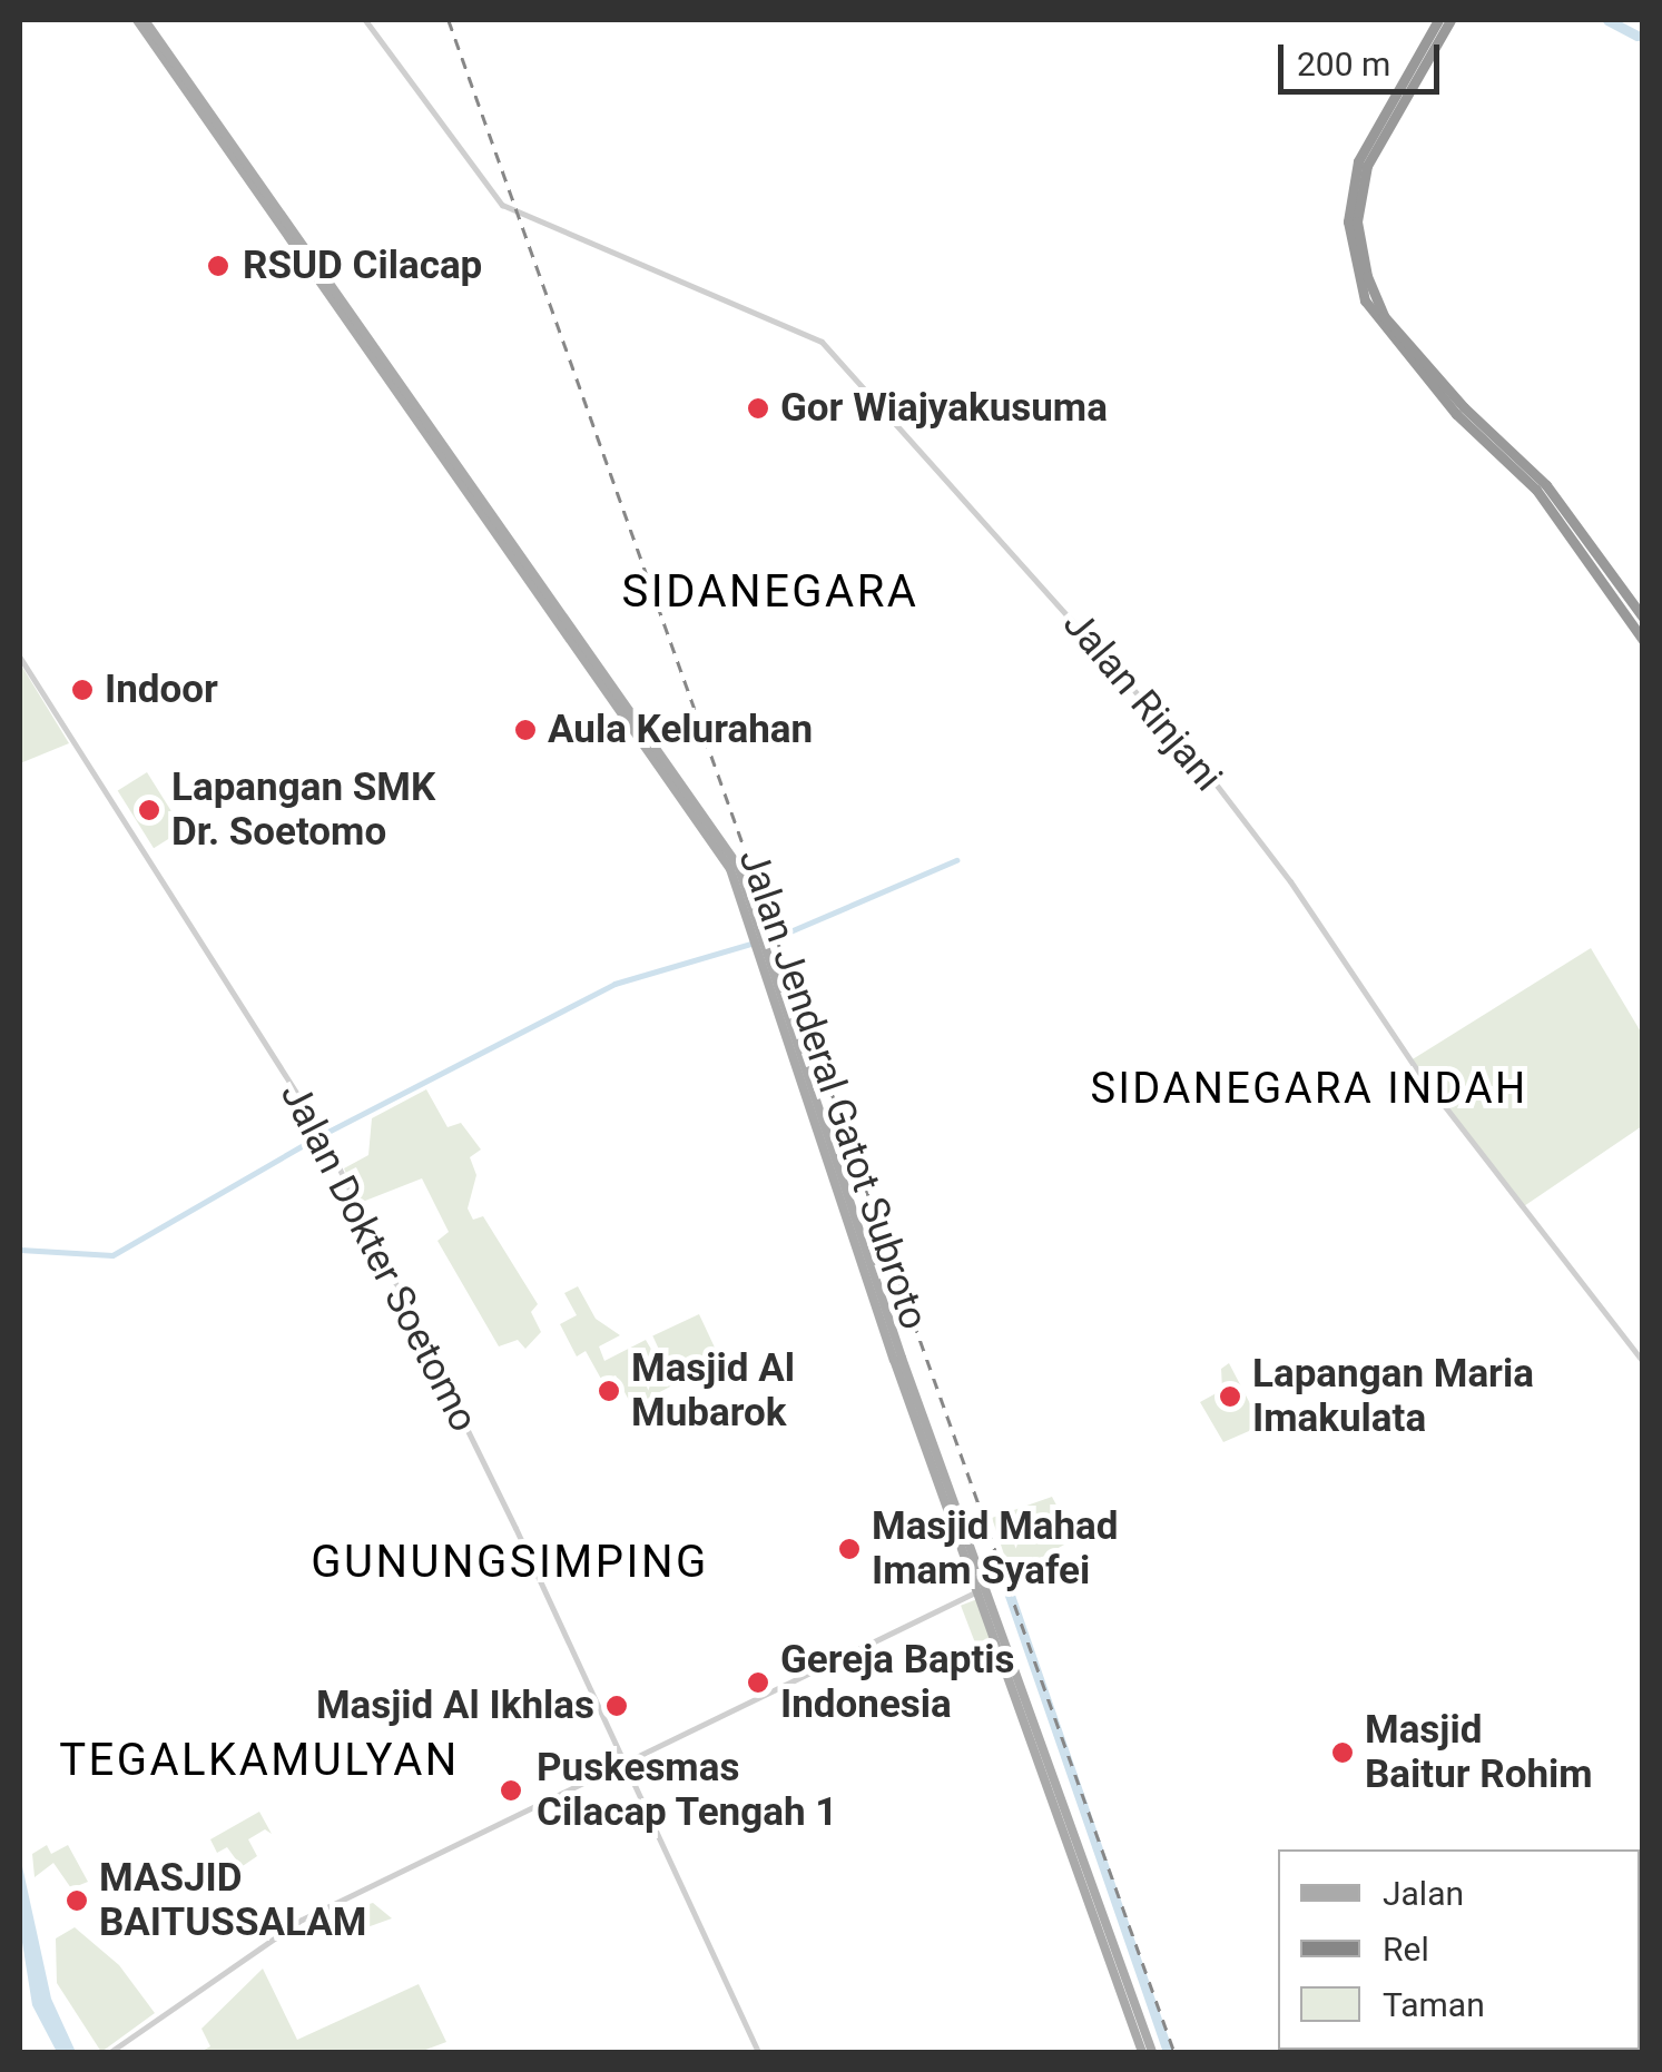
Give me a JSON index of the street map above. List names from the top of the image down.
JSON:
{
  "streets": {
    "main road": ["Jalan Jenderal Gatot Subroto"],
    "street": ["Jalan Rinjani", "Jalan Dokter Soetomo"]
  },
  "districts": [
    "SIDANEGARA",
    "SIDANEGARA INDAH",
    "GUNUNGSIMPING",
    "TEGALKAMULYAN"
  ],
  "places": [
    "RSUD Cilacap",
    "Gor Wiajyakusuma",
    "Indoor",
    "Aula Kelurahan",
    "Lapangan SMK Dr. Soetomo",
    "Masjid Al Mubarok",
    "Lapangan Maria Imakulata",
    "Masjid Mahad Imam Syafei",
    "Gereja Baptis Indonesia",
    "Masjid Al Ikhlas",
    "Masjid Baitur Rohim",
    "Puskesmas Cilacap Tengah 1",
    "MASJID BAITUSSALAM"
  ],
  "legend": ["Jalan", "Rel", "Taman"],
  "scale_bar": "200 m"
}
